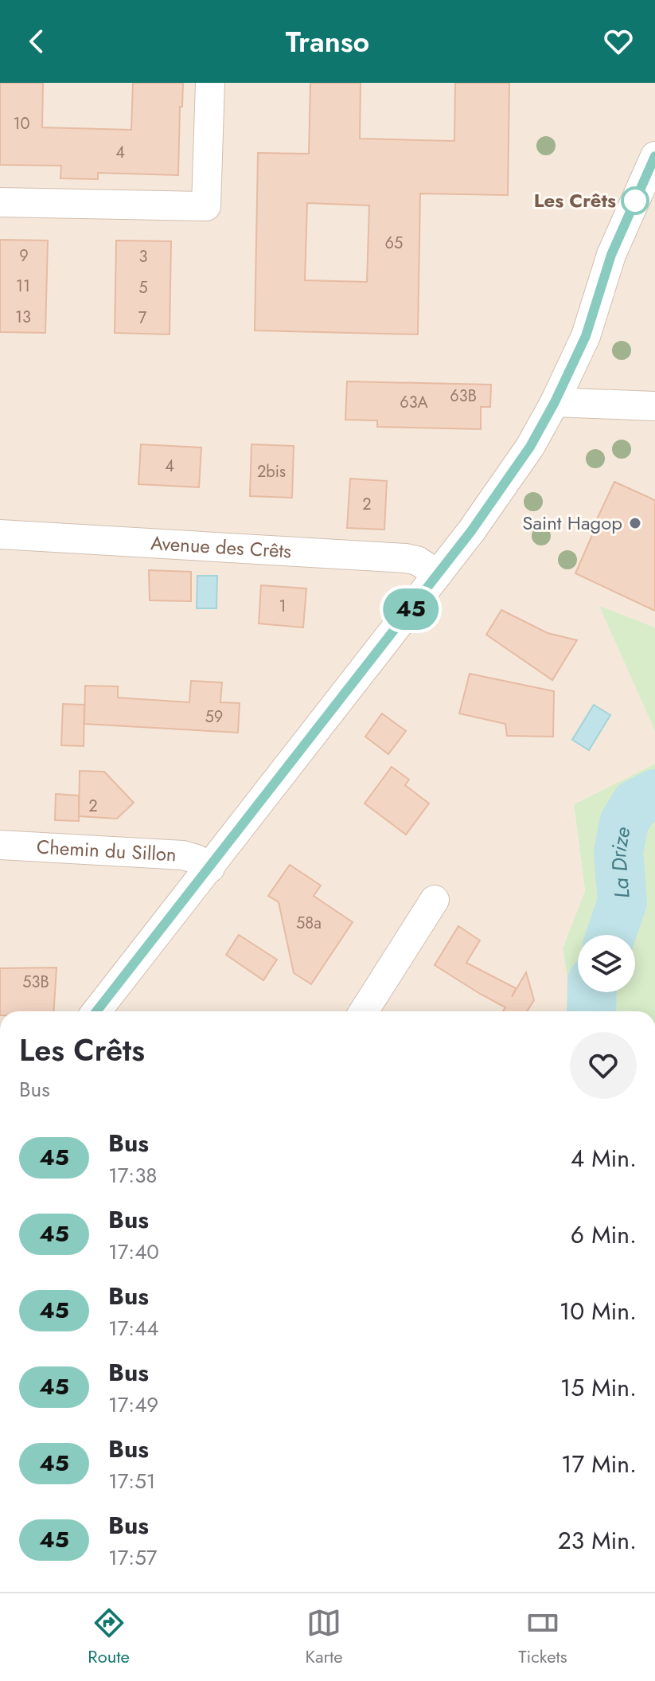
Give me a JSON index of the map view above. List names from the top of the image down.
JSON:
{
  "streets": {
    "street": ["Avenue des Crêts", "Chemin du Sillon"]
  },
  "water": ["La Drize"],
  "places": ["Les Crêts", "Saint Hagop"],
  "lines": ["bus line 45"],
  "house_numbers": [
    "10",
    "4",
    "65",
    "9",
    "3",
    "11",
    "5",
    "13",
    "7",
    "63B",
    "63A",
    "4",
    "2bis",
    "2",
    "1",
    "59",
    "2",
    "58a",
    "53B"
  ],
  "page": {
    "header": "Transo",
    "on_map": "45",
    "heading": ["Les Crêts", "Bus"],
    "list": [
      {
        "mark": "45",
        "name": "Bus",
        "note": "17:38",
        "value": "4 Min."
      },
      {
        "mark": "45",
        "name": "Bus",
        "note": "17:40",
        "value": "6 Min."
      },
      {
        "mark": "45",
        "name": "Bus",
        "note": "17:44",
        "value": "10 Min."
      },
      {
        "mark": "45",
        "name": "Bus",
        "note": "17:49",
        "value": "15 Min."
      },
      {
        "mark": "45",
        "name": "Bus",
        "note": "17:51",
        "value": "17 Min."
      },
      {
        "mark": "45",
        "name": "Bus",
        "note": "17:57",
        "value": "23 Min."
      }
    ],
    "tabs": ["Route", "Karte", "Tickets"]
  }
}
